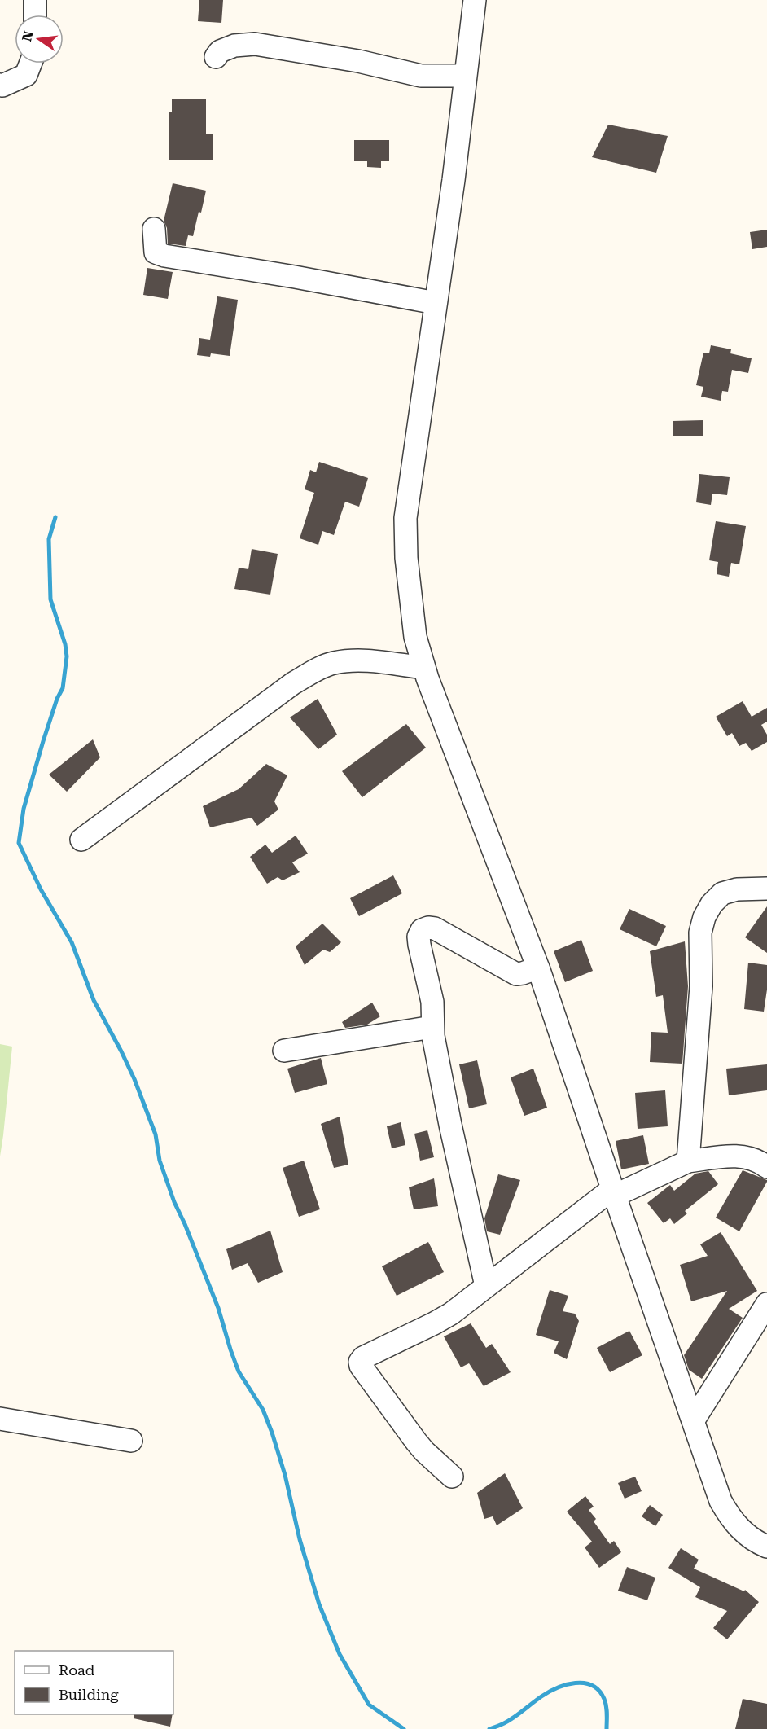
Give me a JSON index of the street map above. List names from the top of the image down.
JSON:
{
  "legend": ["Road", "Building"],
  "north": "left"
}
